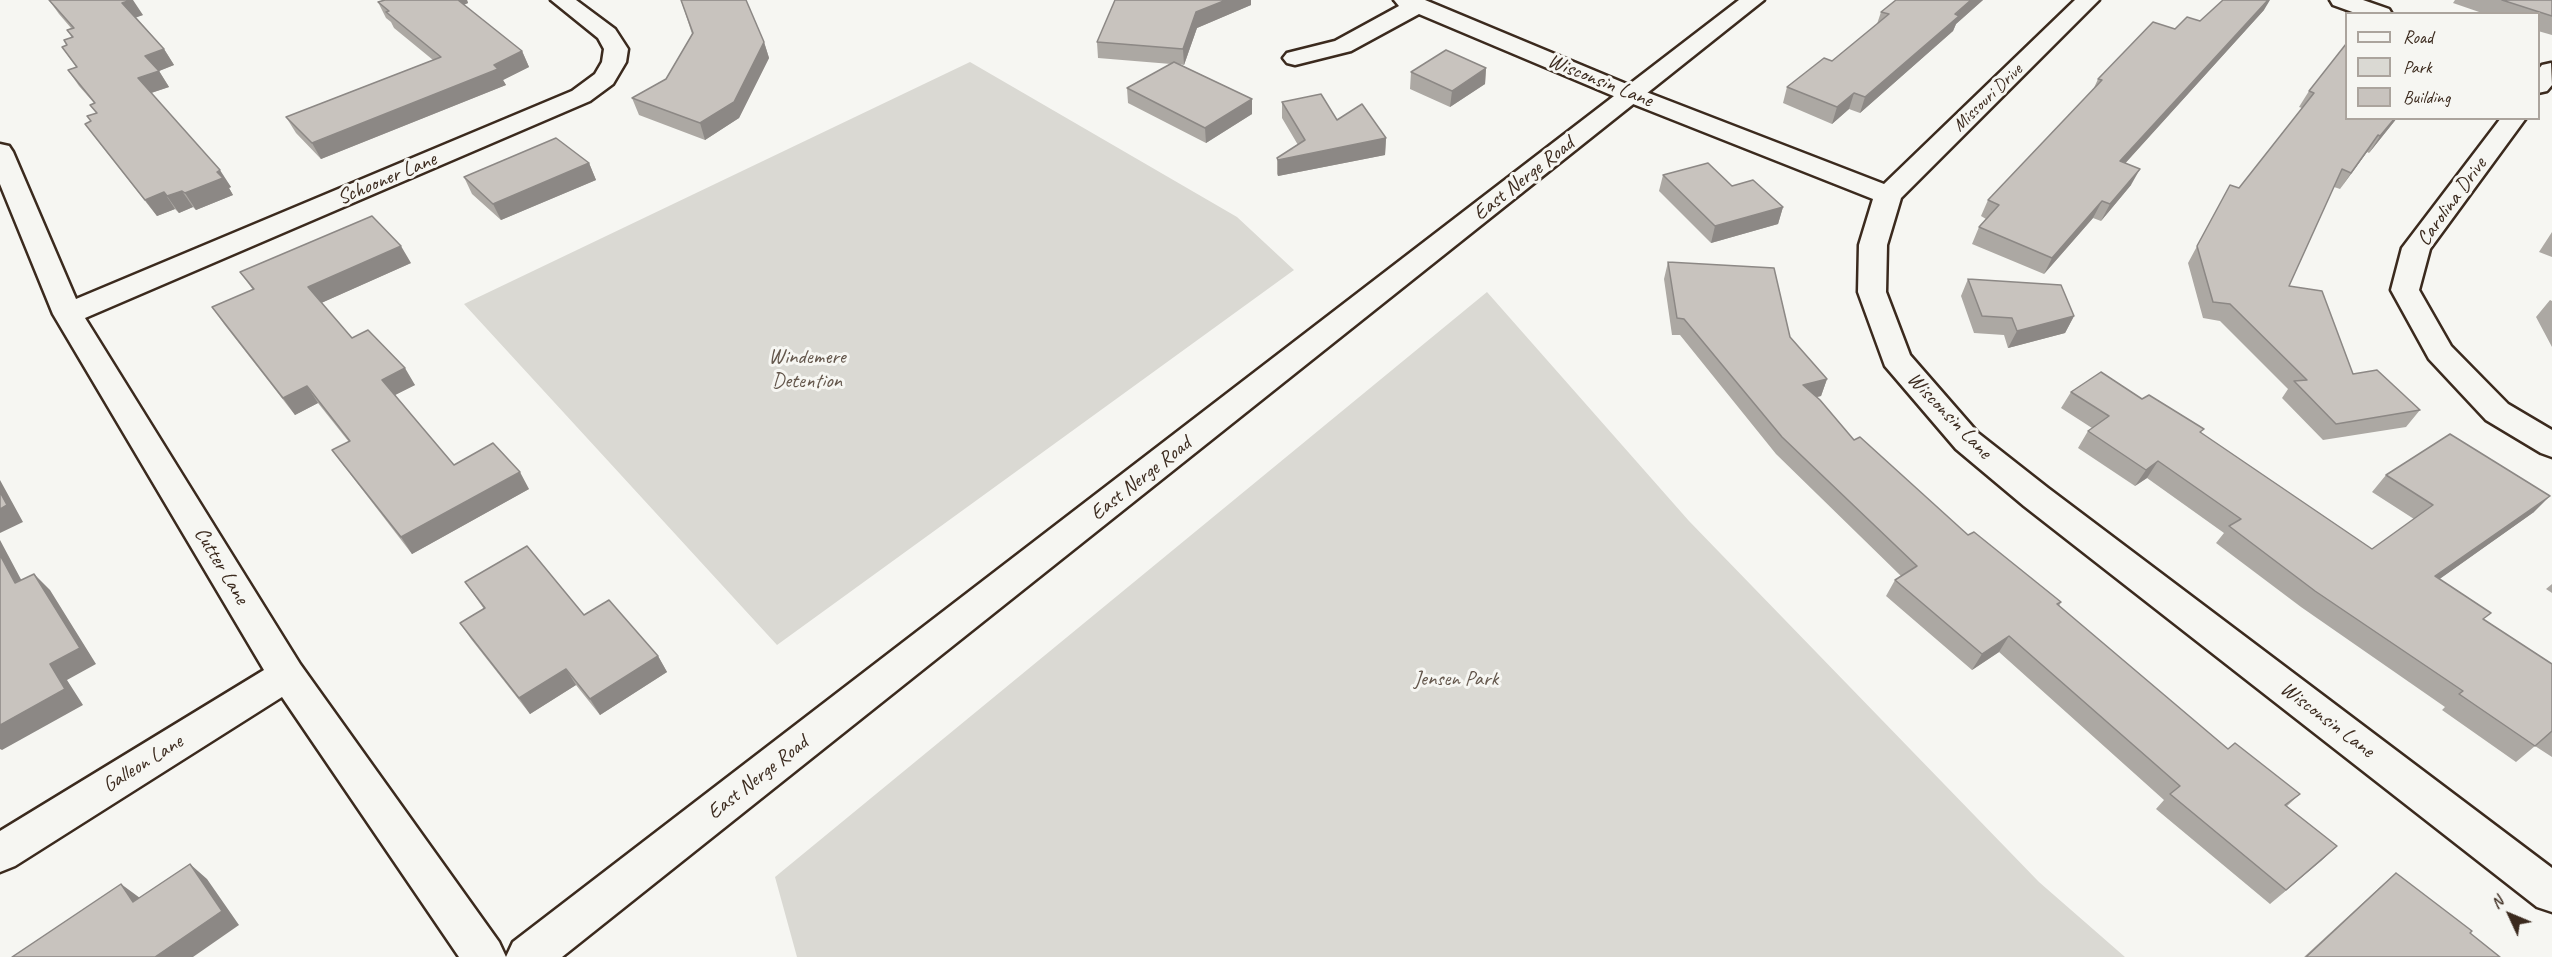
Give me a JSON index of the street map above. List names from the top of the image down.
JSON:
{
  "streets": {
    "street": [
      "Wisconsin Lane",
      "Missouri Drive",
      "Schooner Lane",
      "East Nerge Road",
      "Carolina Drive",
      "Cutter Lane",
      "Galleon Lane"
    ]
  },
  "crossings": [
    ["Wisconsin Lane", "Missouri Drive"],
    ["Wisconsin Lane", "East Nerge Road"],
    ["Schooner Lane", "Cutter Lane"],
    ["Cutter Lane", "Galleon Lane"]
  ],
  "parks": ["Windemere Detention", "Jensen Park"],
  "legend": ["Road", "Park", "Building"],
  "north": "top left"
}
